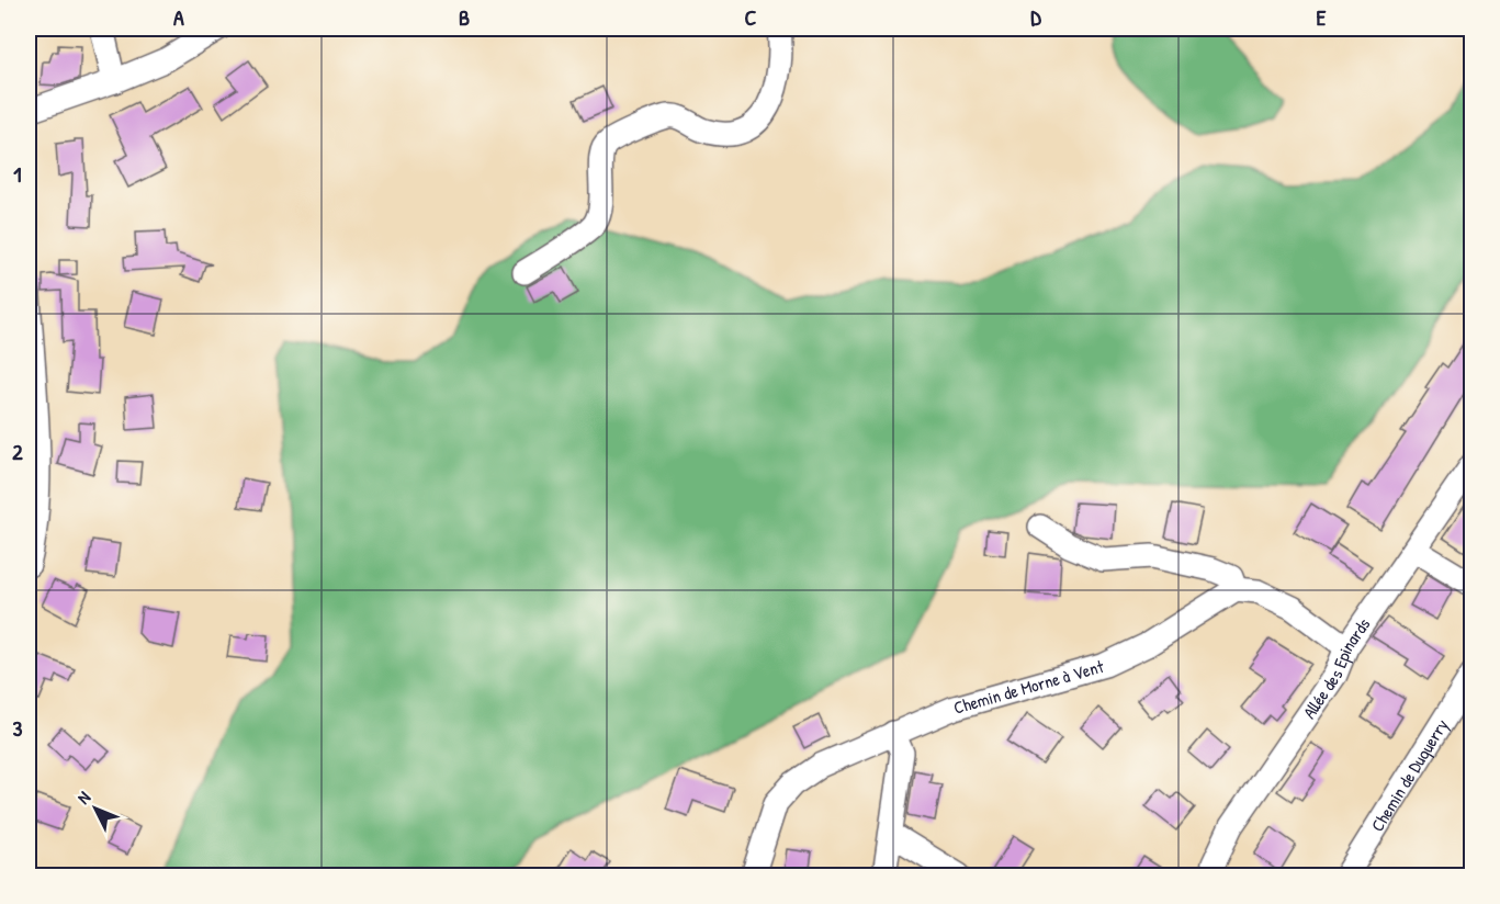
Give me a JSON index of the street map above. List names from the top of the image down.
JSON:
{
  "streets": {
    "street": ["Allée des Epinards", "Chemin de Morne à Vent", "Chemin de Duquerry"]
  },
  "north": "top left",
  "grid": {
    "columns": [
      "A",
      "B",
      "C",
      "D",
      "E"
    ],
    "rows": ["1", "2", "3"]
  }
}
